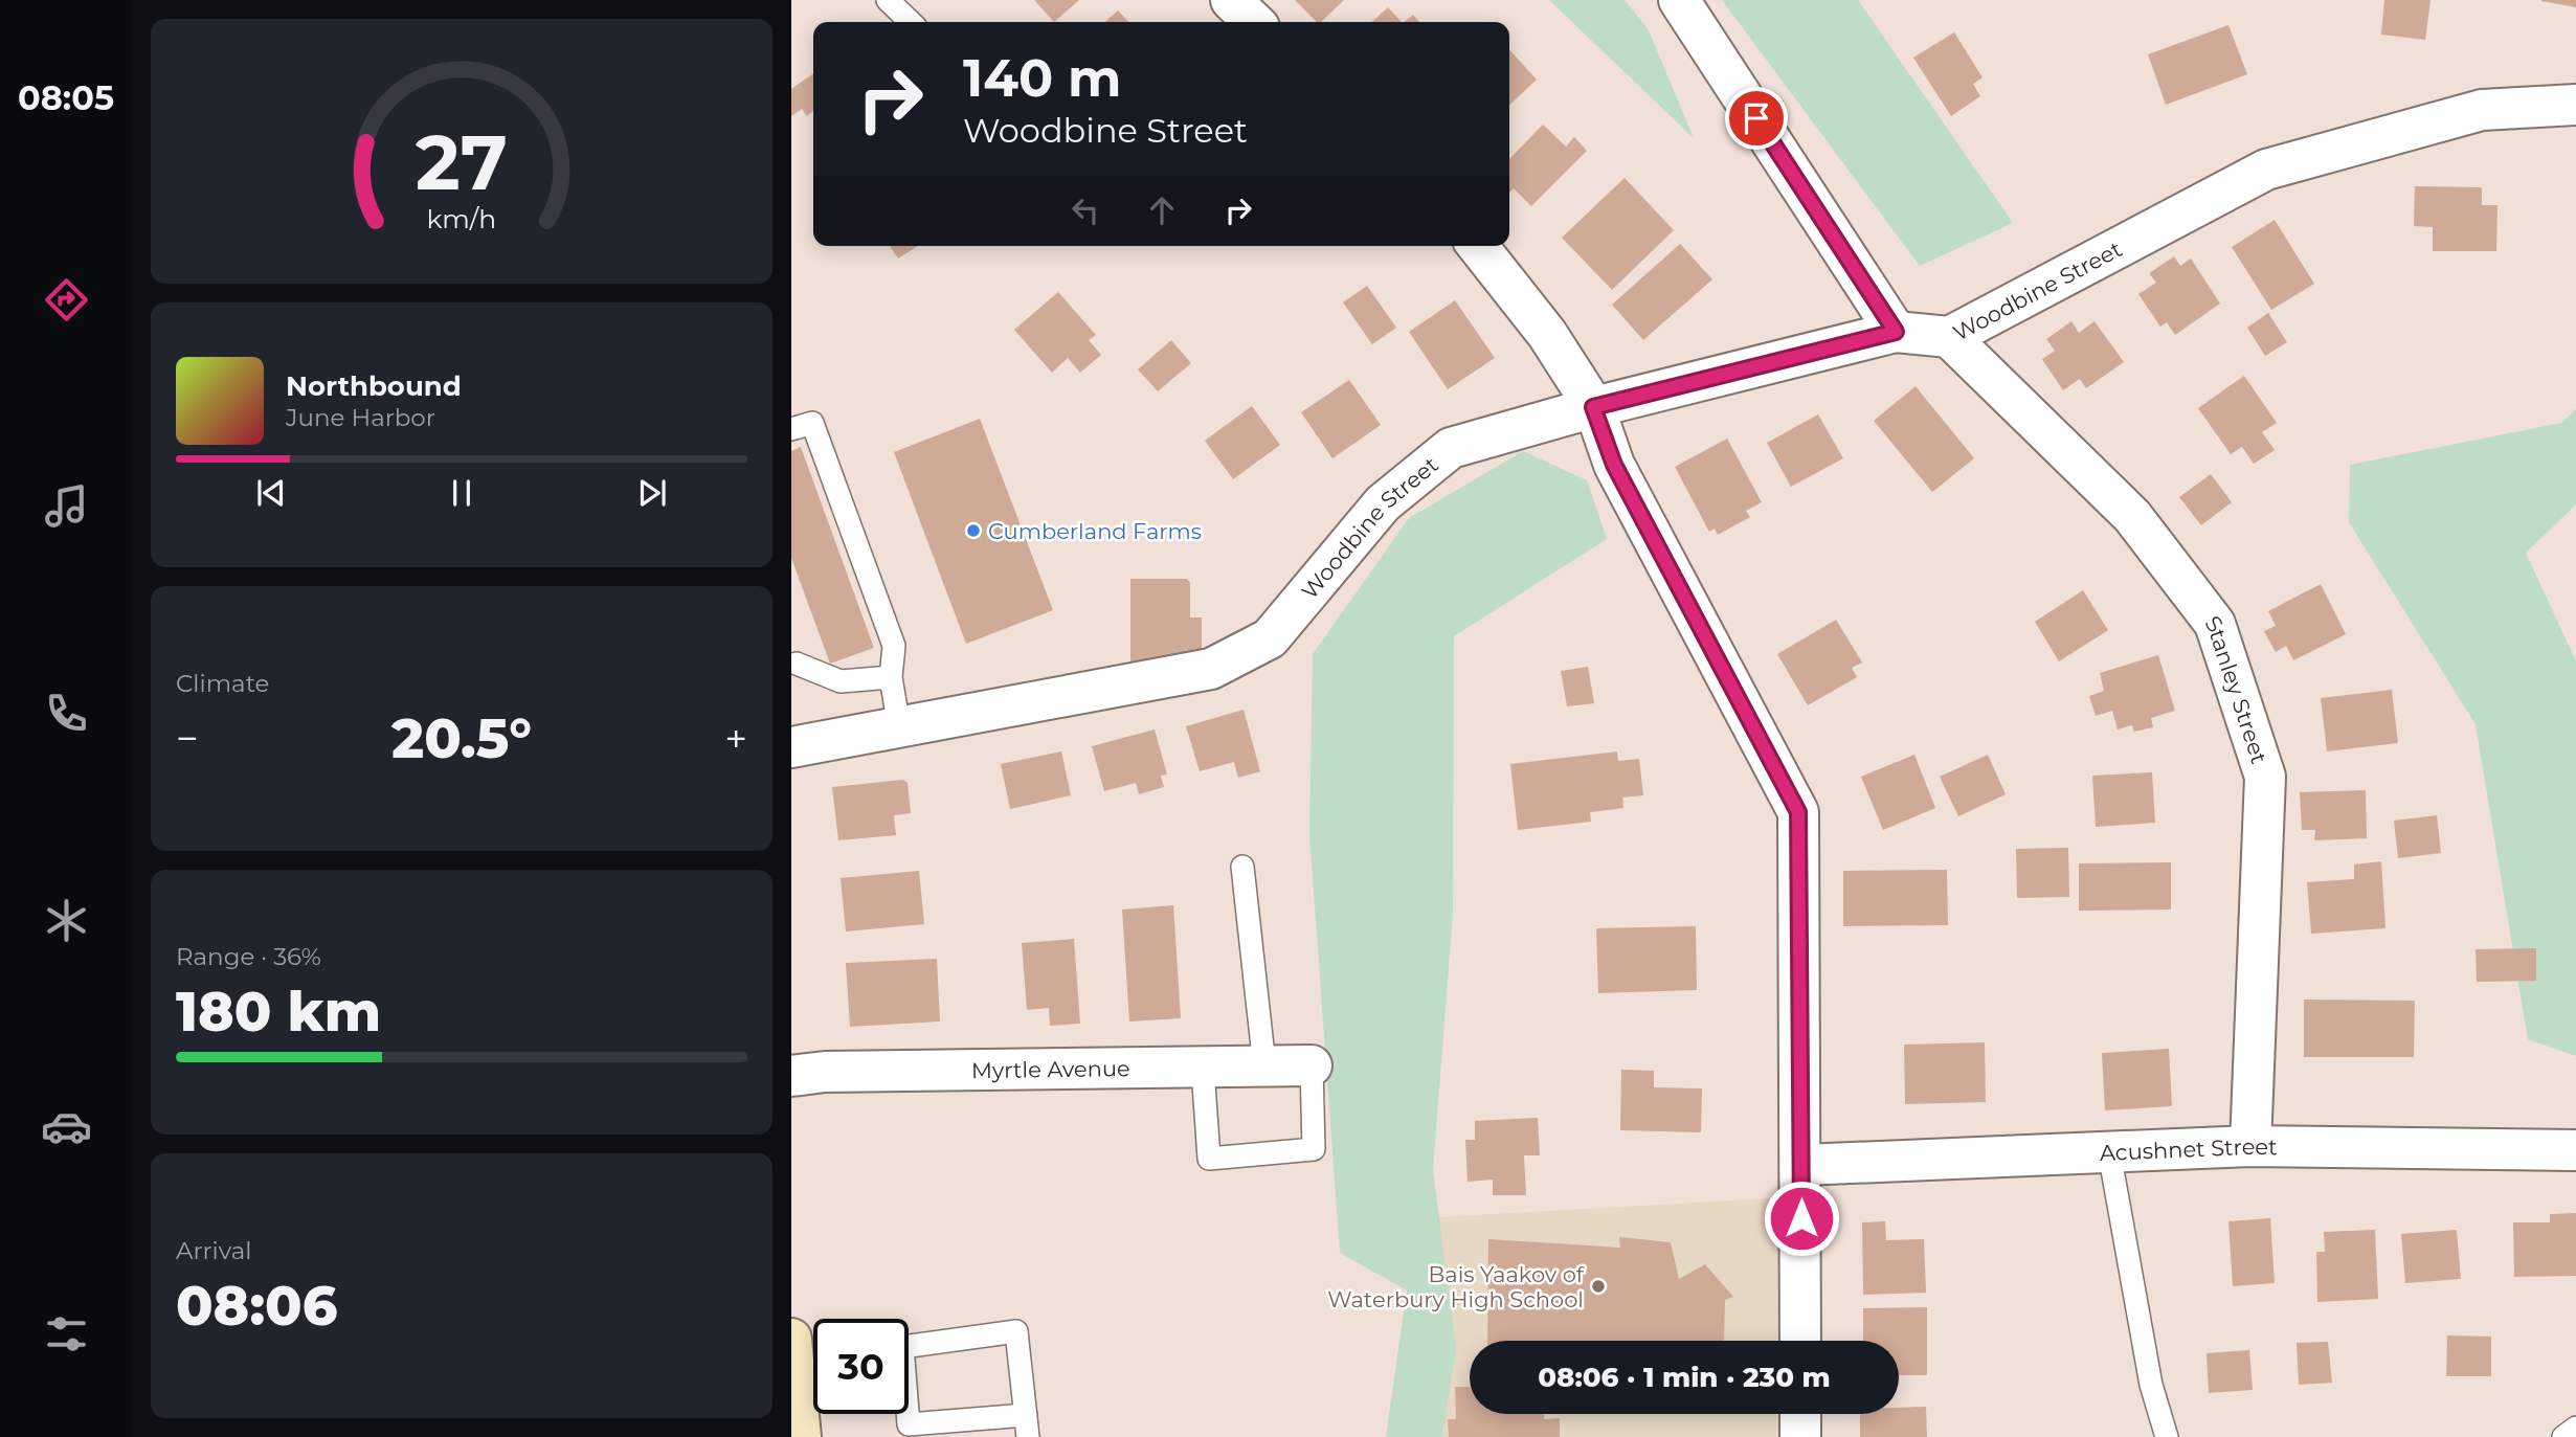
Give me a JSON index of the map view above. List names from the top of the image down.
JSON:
{
  "streets": {
    "street": [
      "Woodbine Street",
      "Stanley Street",
      "Myrtle Avenue",
      "Acushnet Street"
    ]
  },
  "crossings": [
    ["Woodbine Street", "Stanley Street"],
    ["Stanley Street", "Acushnet Street"]
  ],
  "places": ["Cumberland Farms", "Bais Yaakov of Waterbury High School"],
  "page": {
    "tabs": "08:05",
    "turn": ["140 m", "Woodbine Street"],
    "song": ["Northbound", "June Harbor"],
    "tile": [
      "Climate",
      ["Range · 36%", "180 km"],
      ["Arrival", "08:06"]
    ],
    "heat": ["−", "20.5°", "+"],
    "limit": "30",
    "trip": "08:06 · 1 min · 230 m",
    "gauge": ["27", "km/h"]
  }
}
